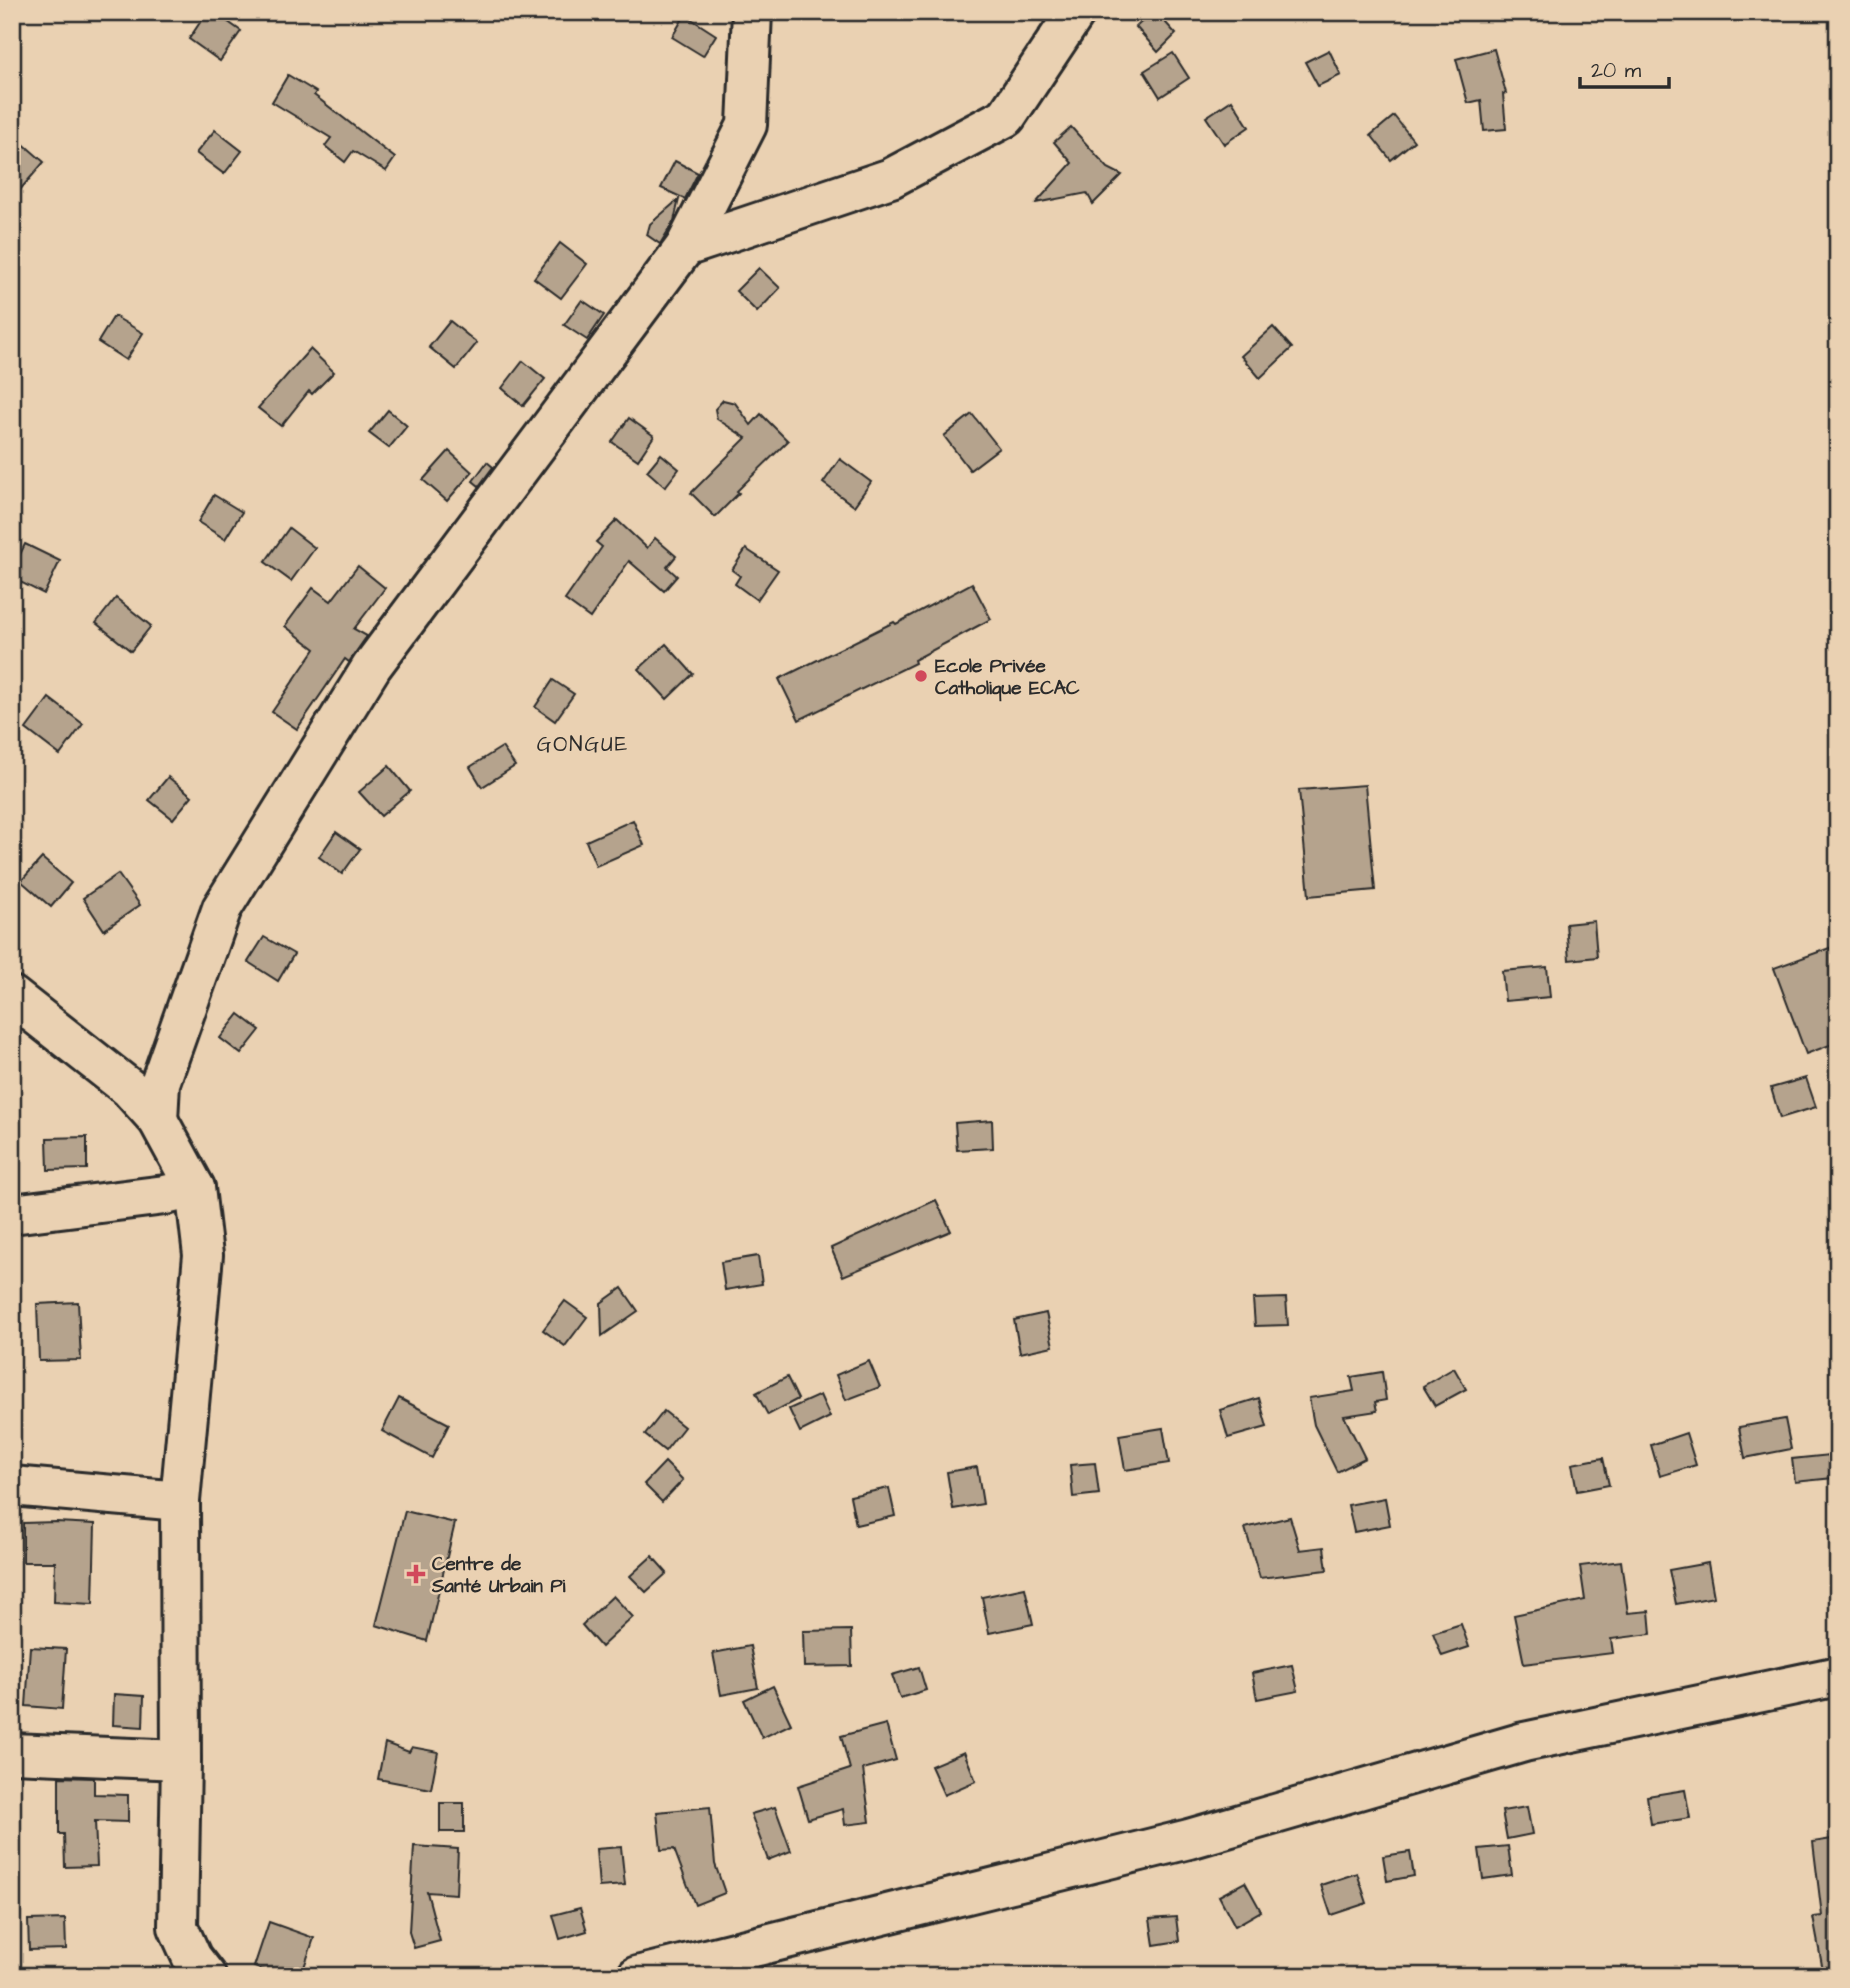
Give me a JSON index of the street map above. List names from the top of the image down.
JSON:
{
  "districts": ["GONGUE"],
  "places": {
    "other": ["Ecole Privée Catholique ECAC"],
    "health": ["Centre de Santé Urbain Pi"]
  },
  "scale_bar": "20 m"
}
